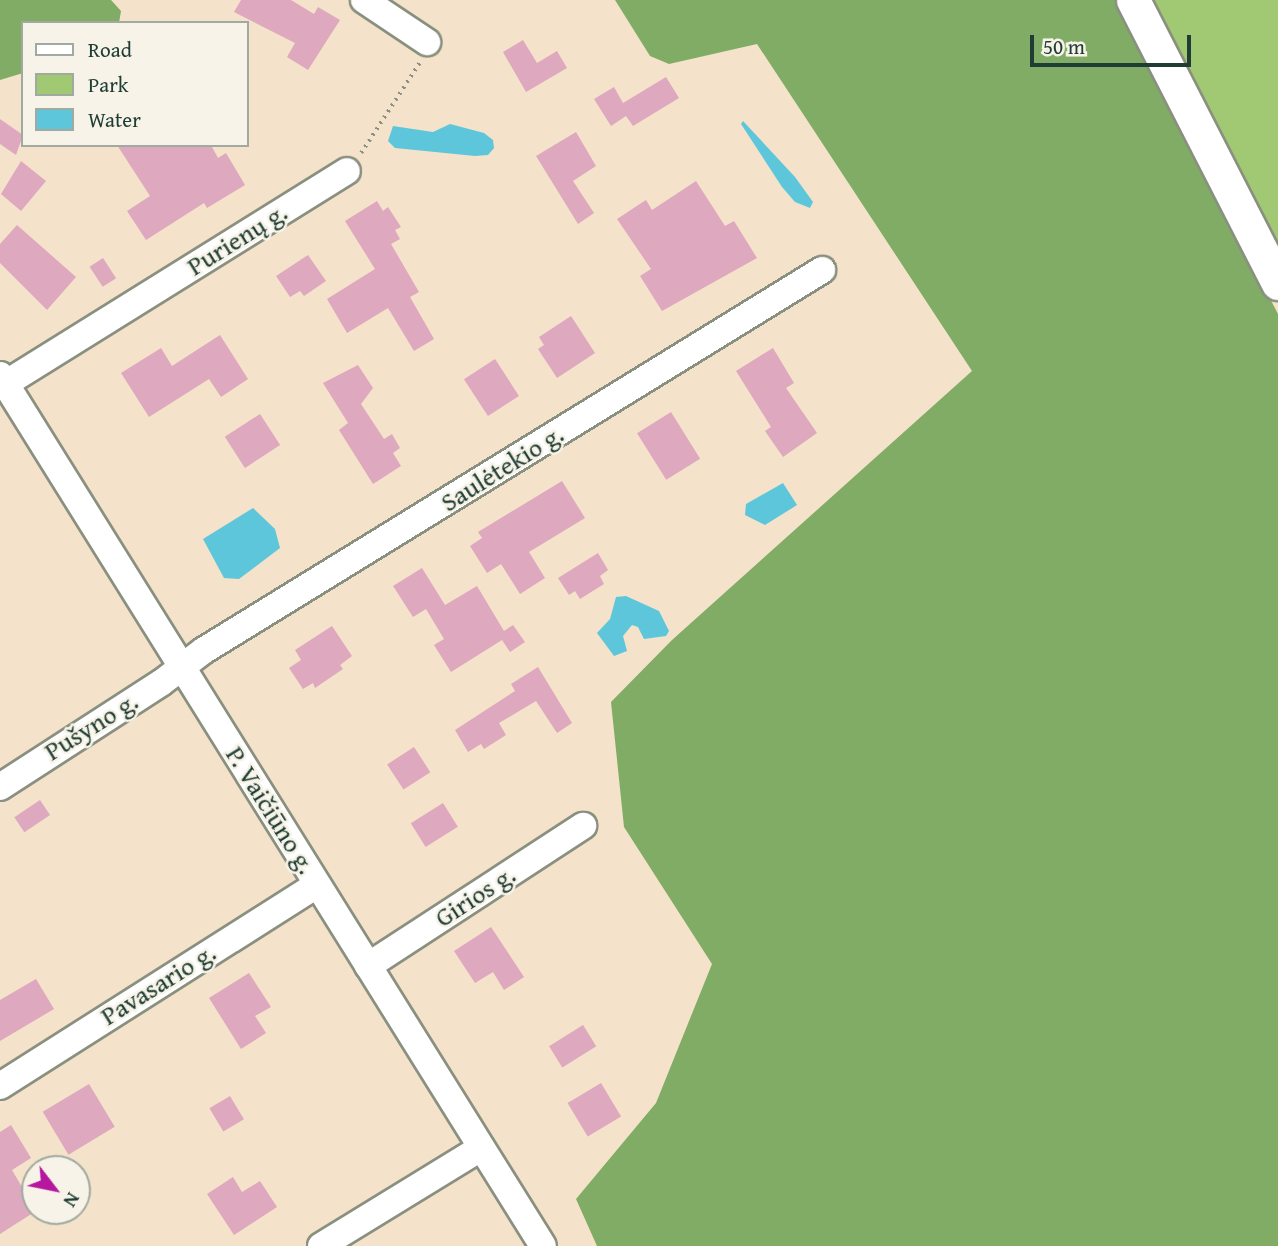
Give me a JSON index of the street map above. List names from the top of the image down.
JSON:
{
  "streets": {
    "street": [
      "Purienų g.",
      "Saulėtekio g.",
      "Pušyno g.",
      "P. Vaičiūno g.",
      "Girios g.",
      "Pavasario g."
    ]
  },
  "crossings": [
    ["Purienų g.", "P. Vaičiūno g."],
    ["Saulėtekio g.", "Pušyno g."],
    ["Saulėtekio g.", "P. Vaičiūno g."],
    ["Pušyno g.", "P. Vaičiūno g."],
    ["P. Vaičiūno g.", "Girios g."],
    ["P. Vaičiūno g.", "Pavasario g."]
  ],
  "legend": ["Road", "Park", "Water"],
  "scale_bar": "50 m",
  "north": "bottom right"
}
